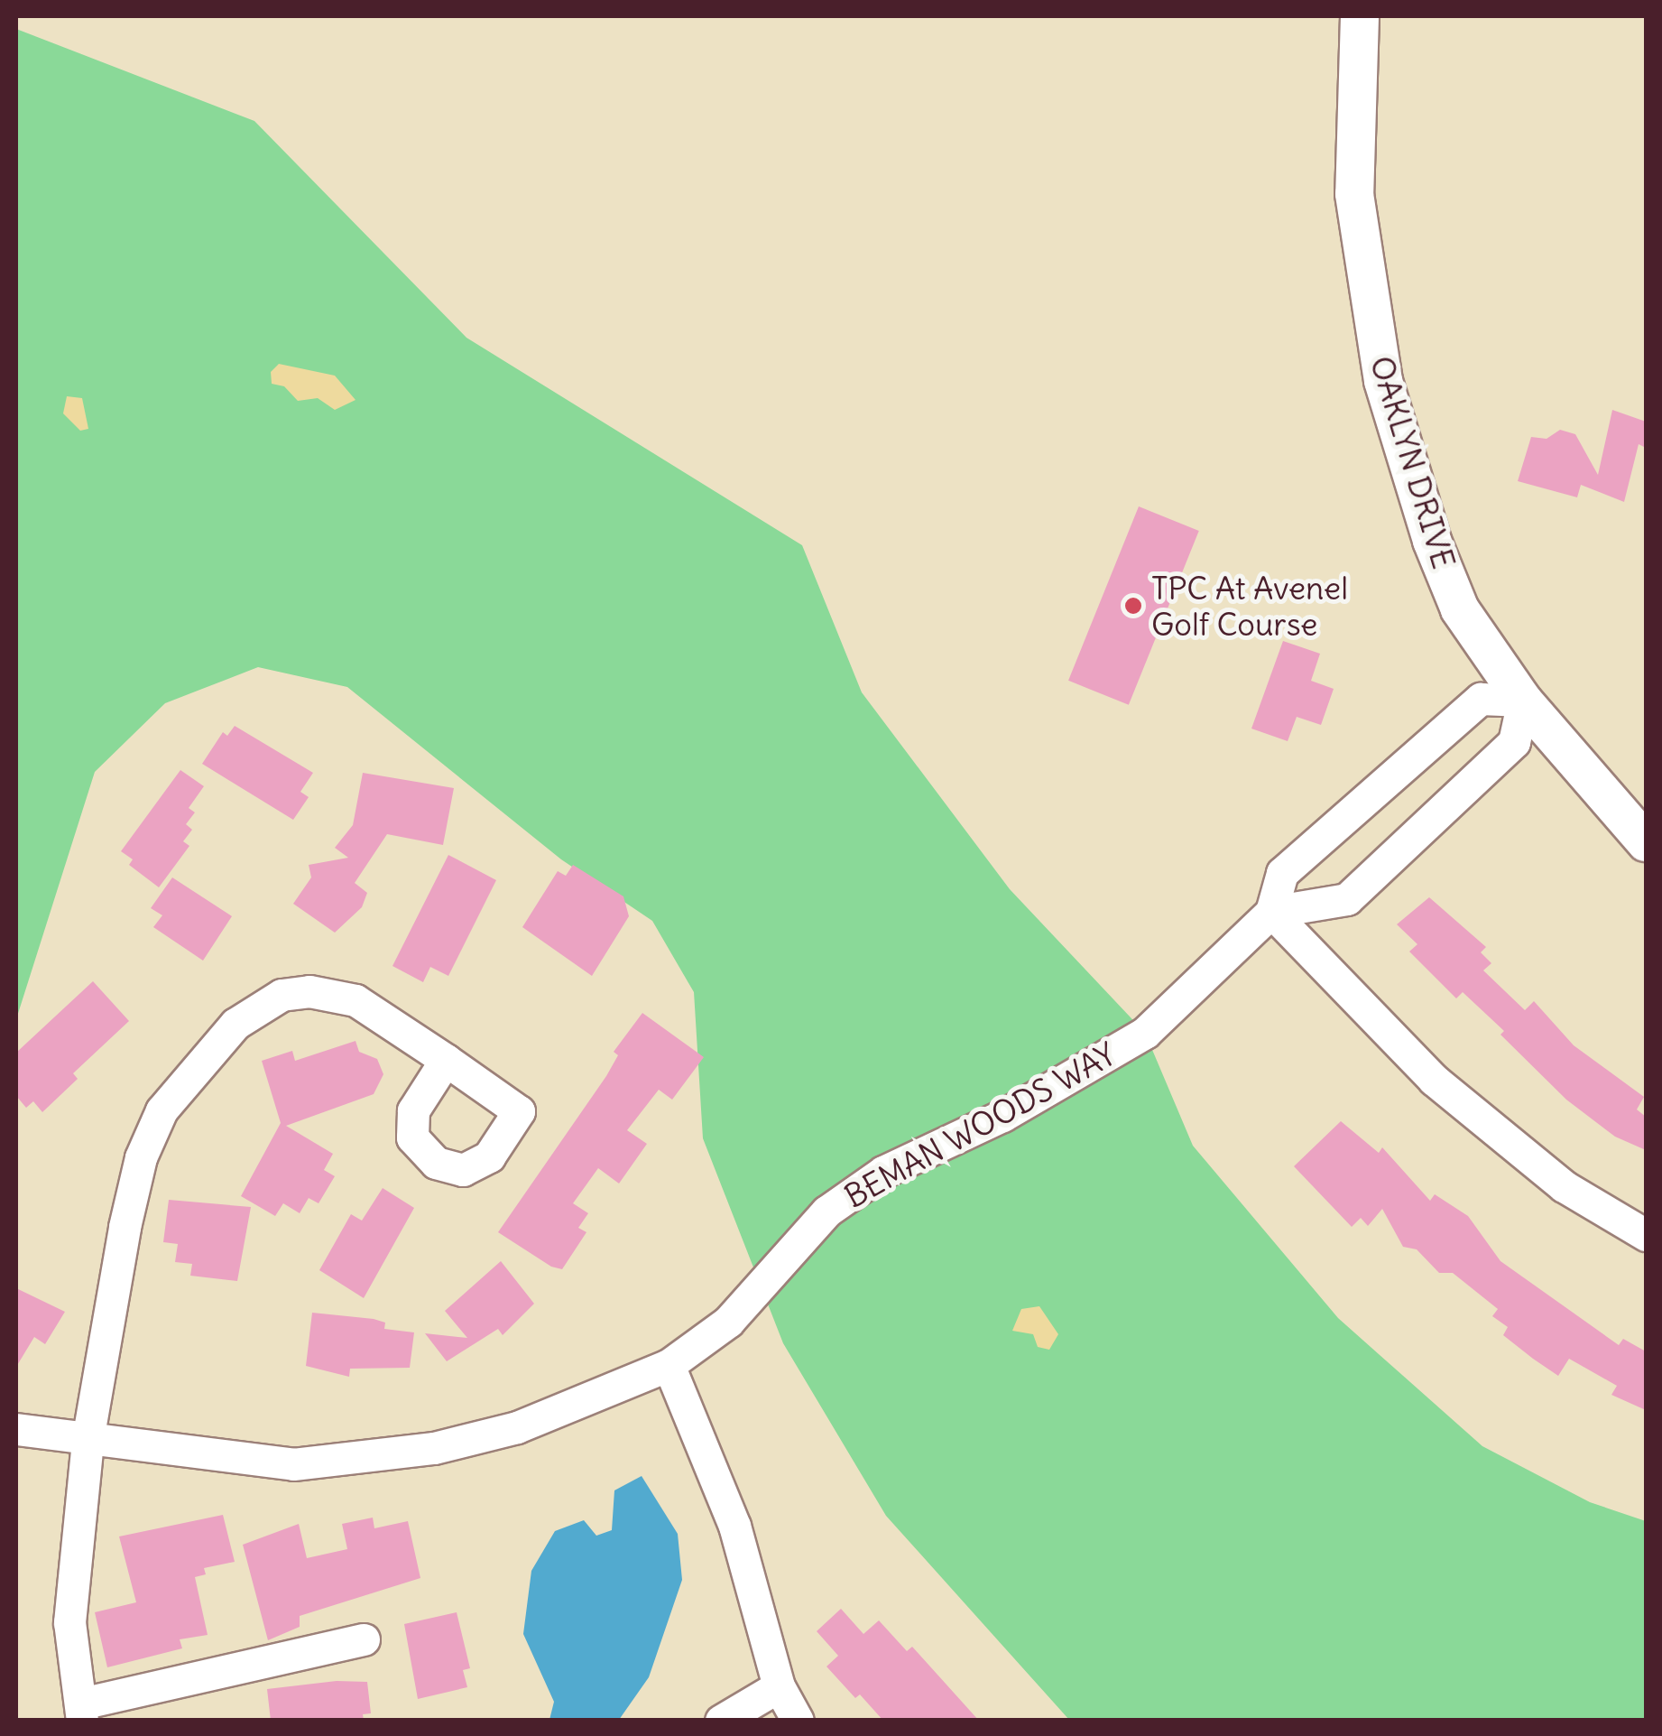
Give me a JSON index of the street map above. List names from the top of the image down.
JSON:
{
  "streets": {
    "street": ["OAKLYN DRIVE", "BEMAN WOODS WAY"]
  },
  "crossings": [
    ["OAKLYN DRIVE", "BEMAN WOODS WAY"]
  ],
  "places": ["TPC At Avenel Golf Course"]
}
